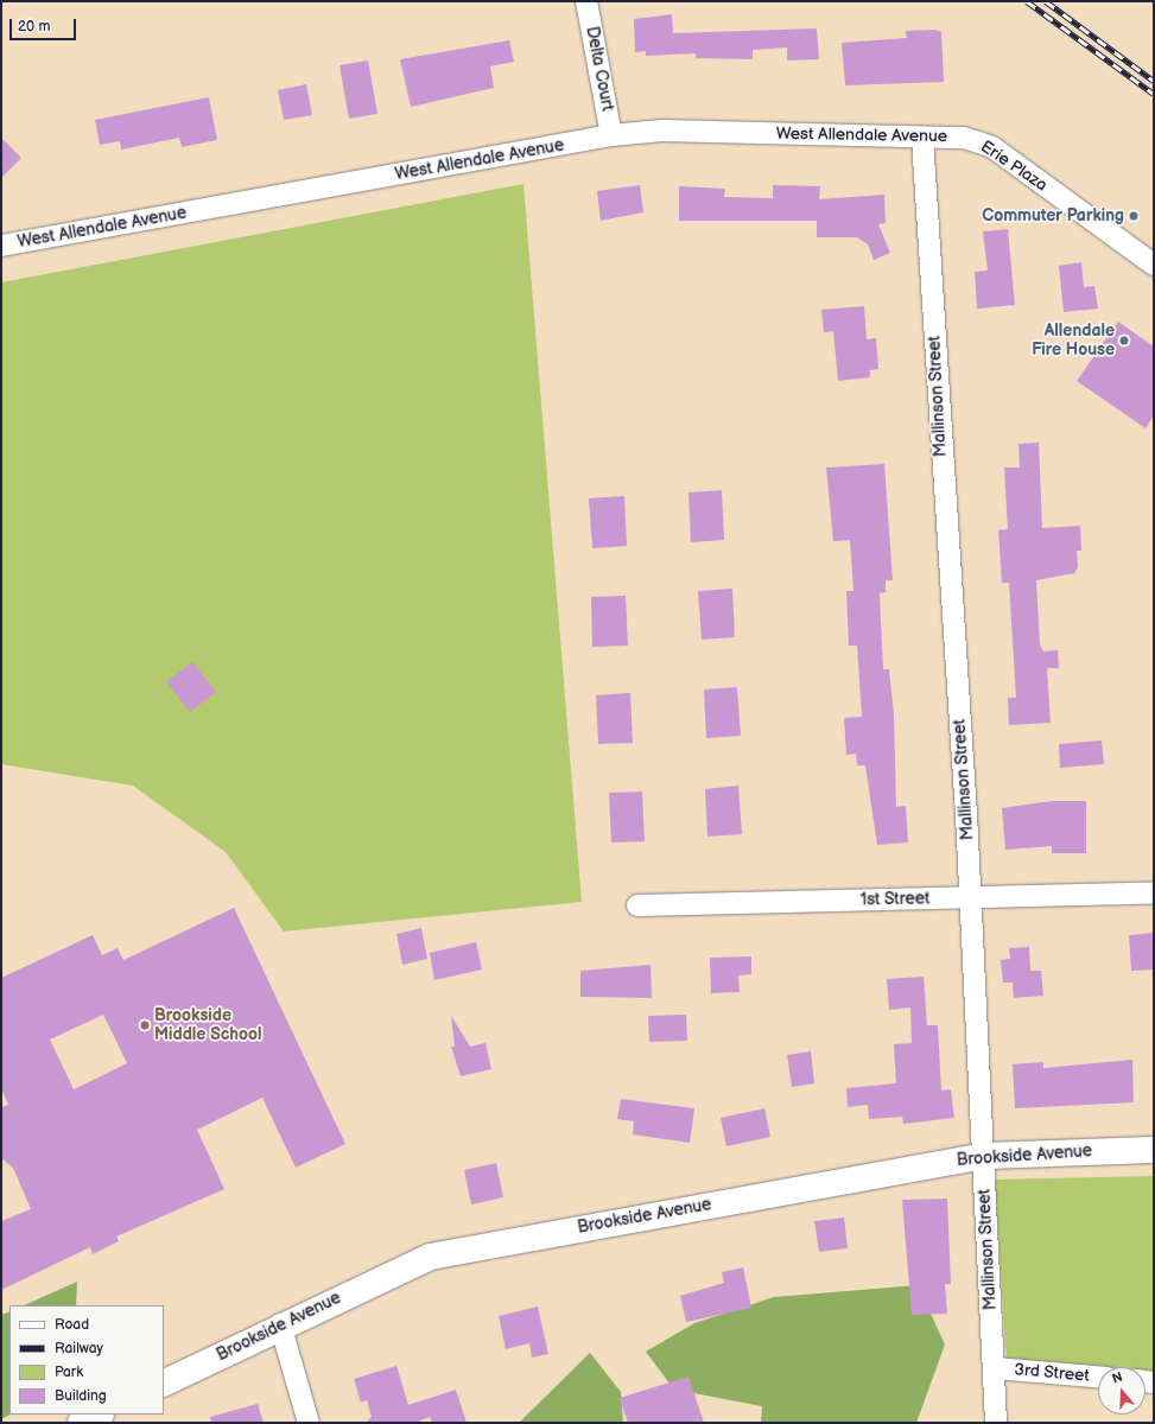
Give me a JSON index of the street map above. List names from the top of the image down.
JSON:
{
  "streets": {
    "main road": ["Brookside Avenue"],
    "street": [
      "Delta Court",
      "West Allendale Avenue",
      "Erie Plaza",
      "Mallinson Street",
      "1st Street",
      "3rd Street"
    ]
  },
  "crossings": [
    ["Delta Court", "West Allendale Avenue"],
    ["West Allendale Avenue", "Erie Plaza"],
    ["West Allendale Avenue", "Mallinson Street"],
    ["Mallinson Street", "1st Street"],
    ["Mallinson Street", "Brookside Avenue"],
    ["Mallinson Street", "3rd Street"]
  ],
  "places": ["Commuter Parking", "Allendale Fire House", "Brookside Middle School"],
  "legend": [
    "Road",
    "Railway",
    "Park",
    "Building"
  ],
  "scale_bar": "20 m",
  "north": "top"
}
